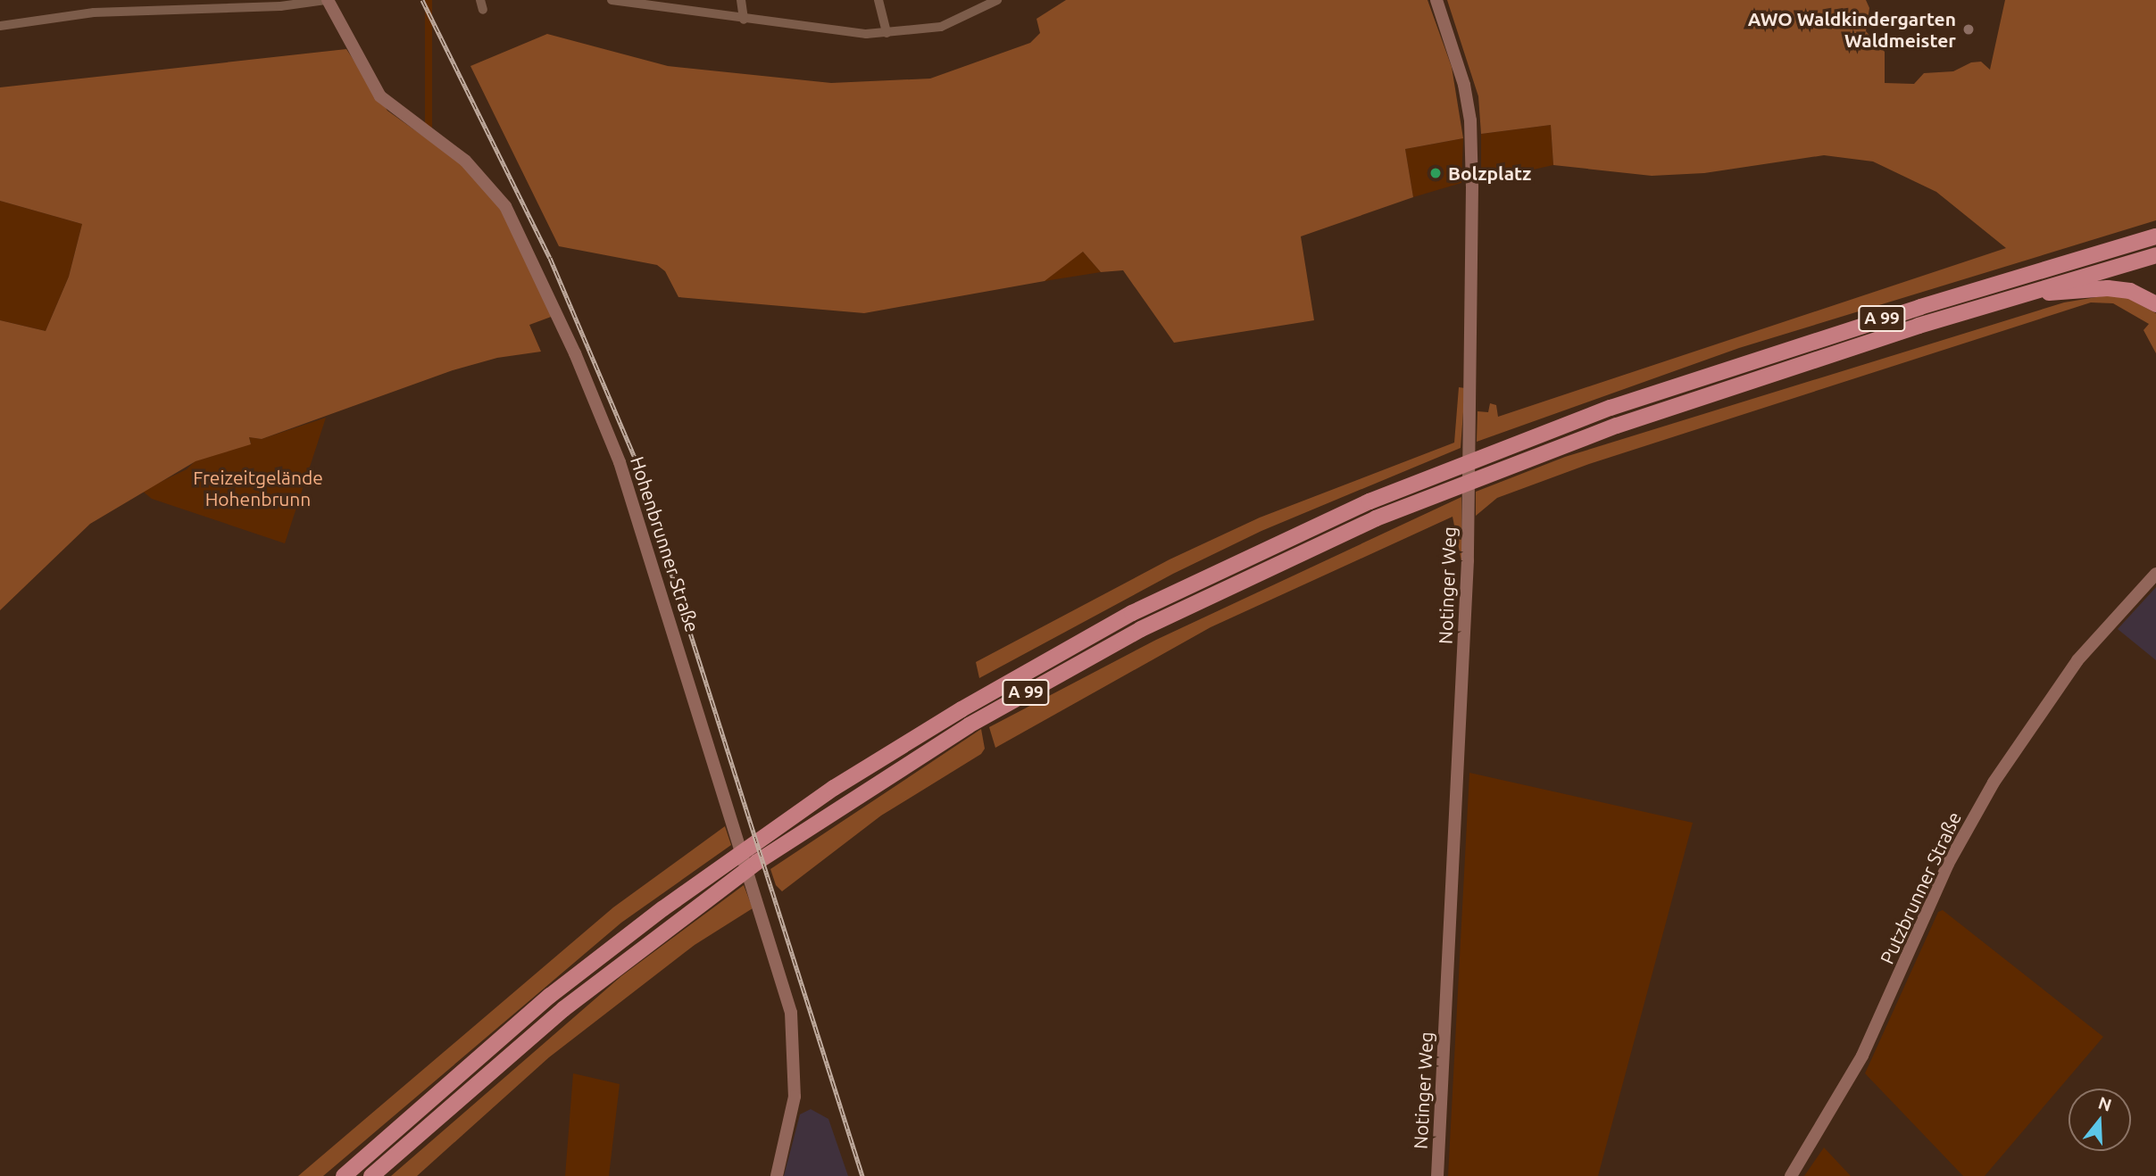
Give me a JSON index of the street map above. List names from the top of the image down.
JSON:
{
  "streets": {
    "highway": ["A 99"],
    "street": ["Hohenbrunner Straße", "Notinger Weg", "Putzbrunner Straße"]
  },
  "parks": ["Freizeitgelände Hohenbrunn"],
  "places": ["AWO Waldkindergarten Waldmeister", "Bolzplatz"],
  "north": "top"
}
